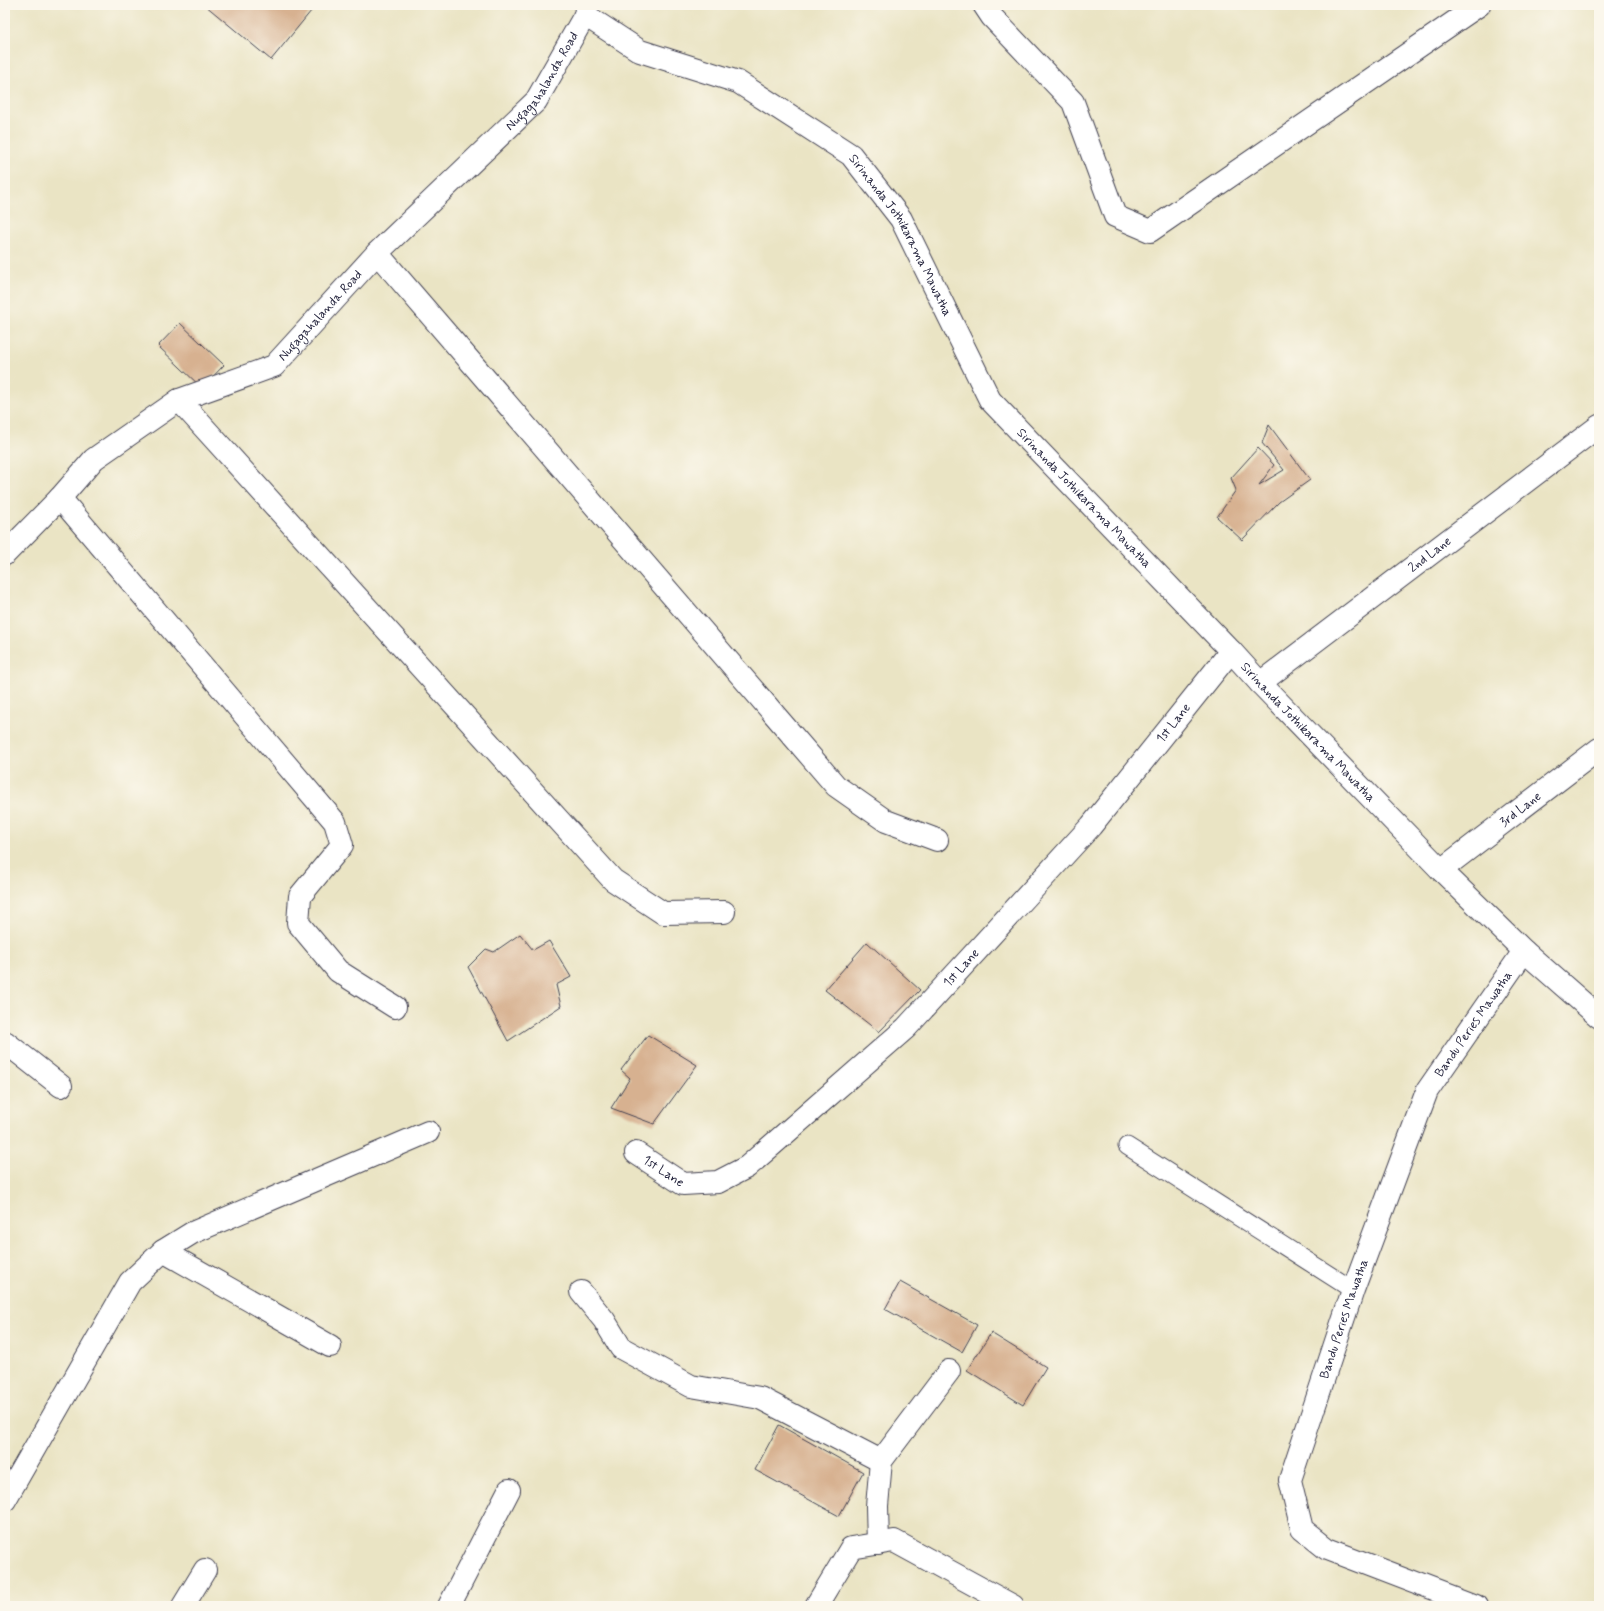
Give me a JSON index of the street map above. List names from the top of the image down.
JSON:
{
  "streets": {
    "street": [
      "Nugagahalanda Road",
      "Sirinanda Jothikarama Mawatha",
      "2nd Lane",
      "1st Lane",
      "3rd Lane",
      "Bandu Peries Mawatha"
    ]
  },
  "crossings": [
    ["Nugagahalanda Road", "Sirinanda Jothikarama Mawatha"],
    ["Sirinanda Jothikarama Mawatha", "2nd Lane"],
    ["Sirinanda Jothikarama Mawatha", "1st Lane"],
    ["Sirinanda Jothikarama Mawatha", "3rd Lane"],
    ["Sirinanda Jothikarama Mawatha", "Bandu Peries Mawatha"]
  ]
}
